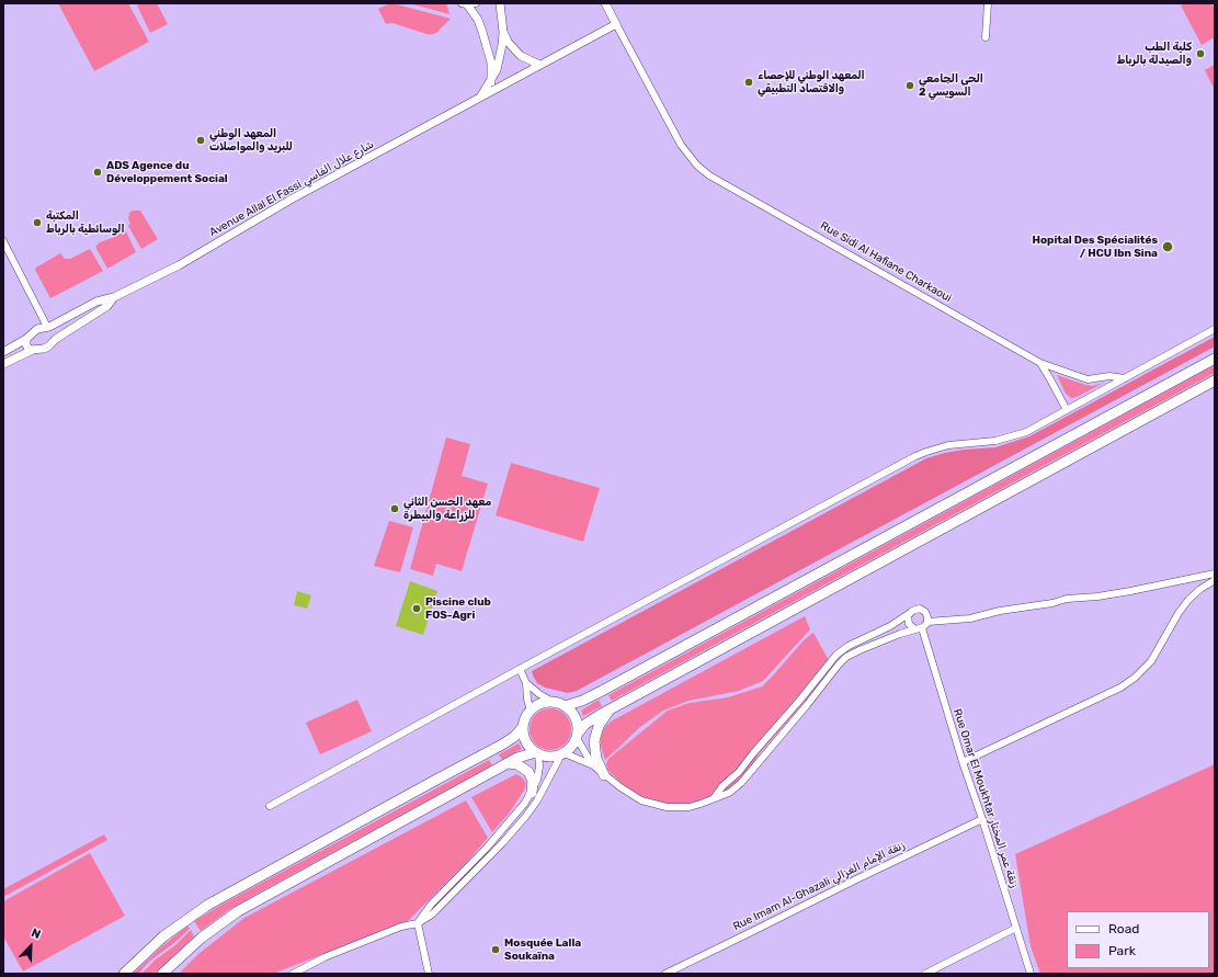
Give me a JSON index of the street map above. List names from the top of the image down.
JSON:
{
  "streets": {
    "street": [
      "Avenue Allal El Fassi شارع علال الفاسي",
      "Rue Sidi Al Hafiane Charkaoui",
      "Rue Omar El Moukhtar زنقة عمر المختار",
      "Rue Imam Al-Ghazali زنقة الإمام الغزالي"
    ]
  },
  "crossings": [
    ["Avenue Allal El Fassi شارع علال الفاسي", "Rue Sidi Al Hafiane Charkaoui"],
    ["Rue Omar El Moukhtar زنقة عمر المختار", "Rue Imam Al-Ghazali زنقة الإمام الغزالي"]
  ],
  "places": [
    "كلية الطب والصيدلة بالرباط",
    "المعهد الوطني للإحصاء والاقتصاد التطبيقي",
    "الحي الجامعي السويسي 2",
    "المعهد الوطني للبريد والمواصلات",
    "ADS Agence du Développement Social",
    "المكتبة الوسائطية بالرباط",
    "Hopital Des Spécialités / HCU Ibn Sina",
    "معهد الحسن الثاني للزراعة والبيطرة",
    "Piscine club FOS-Agri",
    "Mosquée Lalla Soukaïna"
  ],
  "legend": ["Road", "Park"],
  "north": "top right"
}
